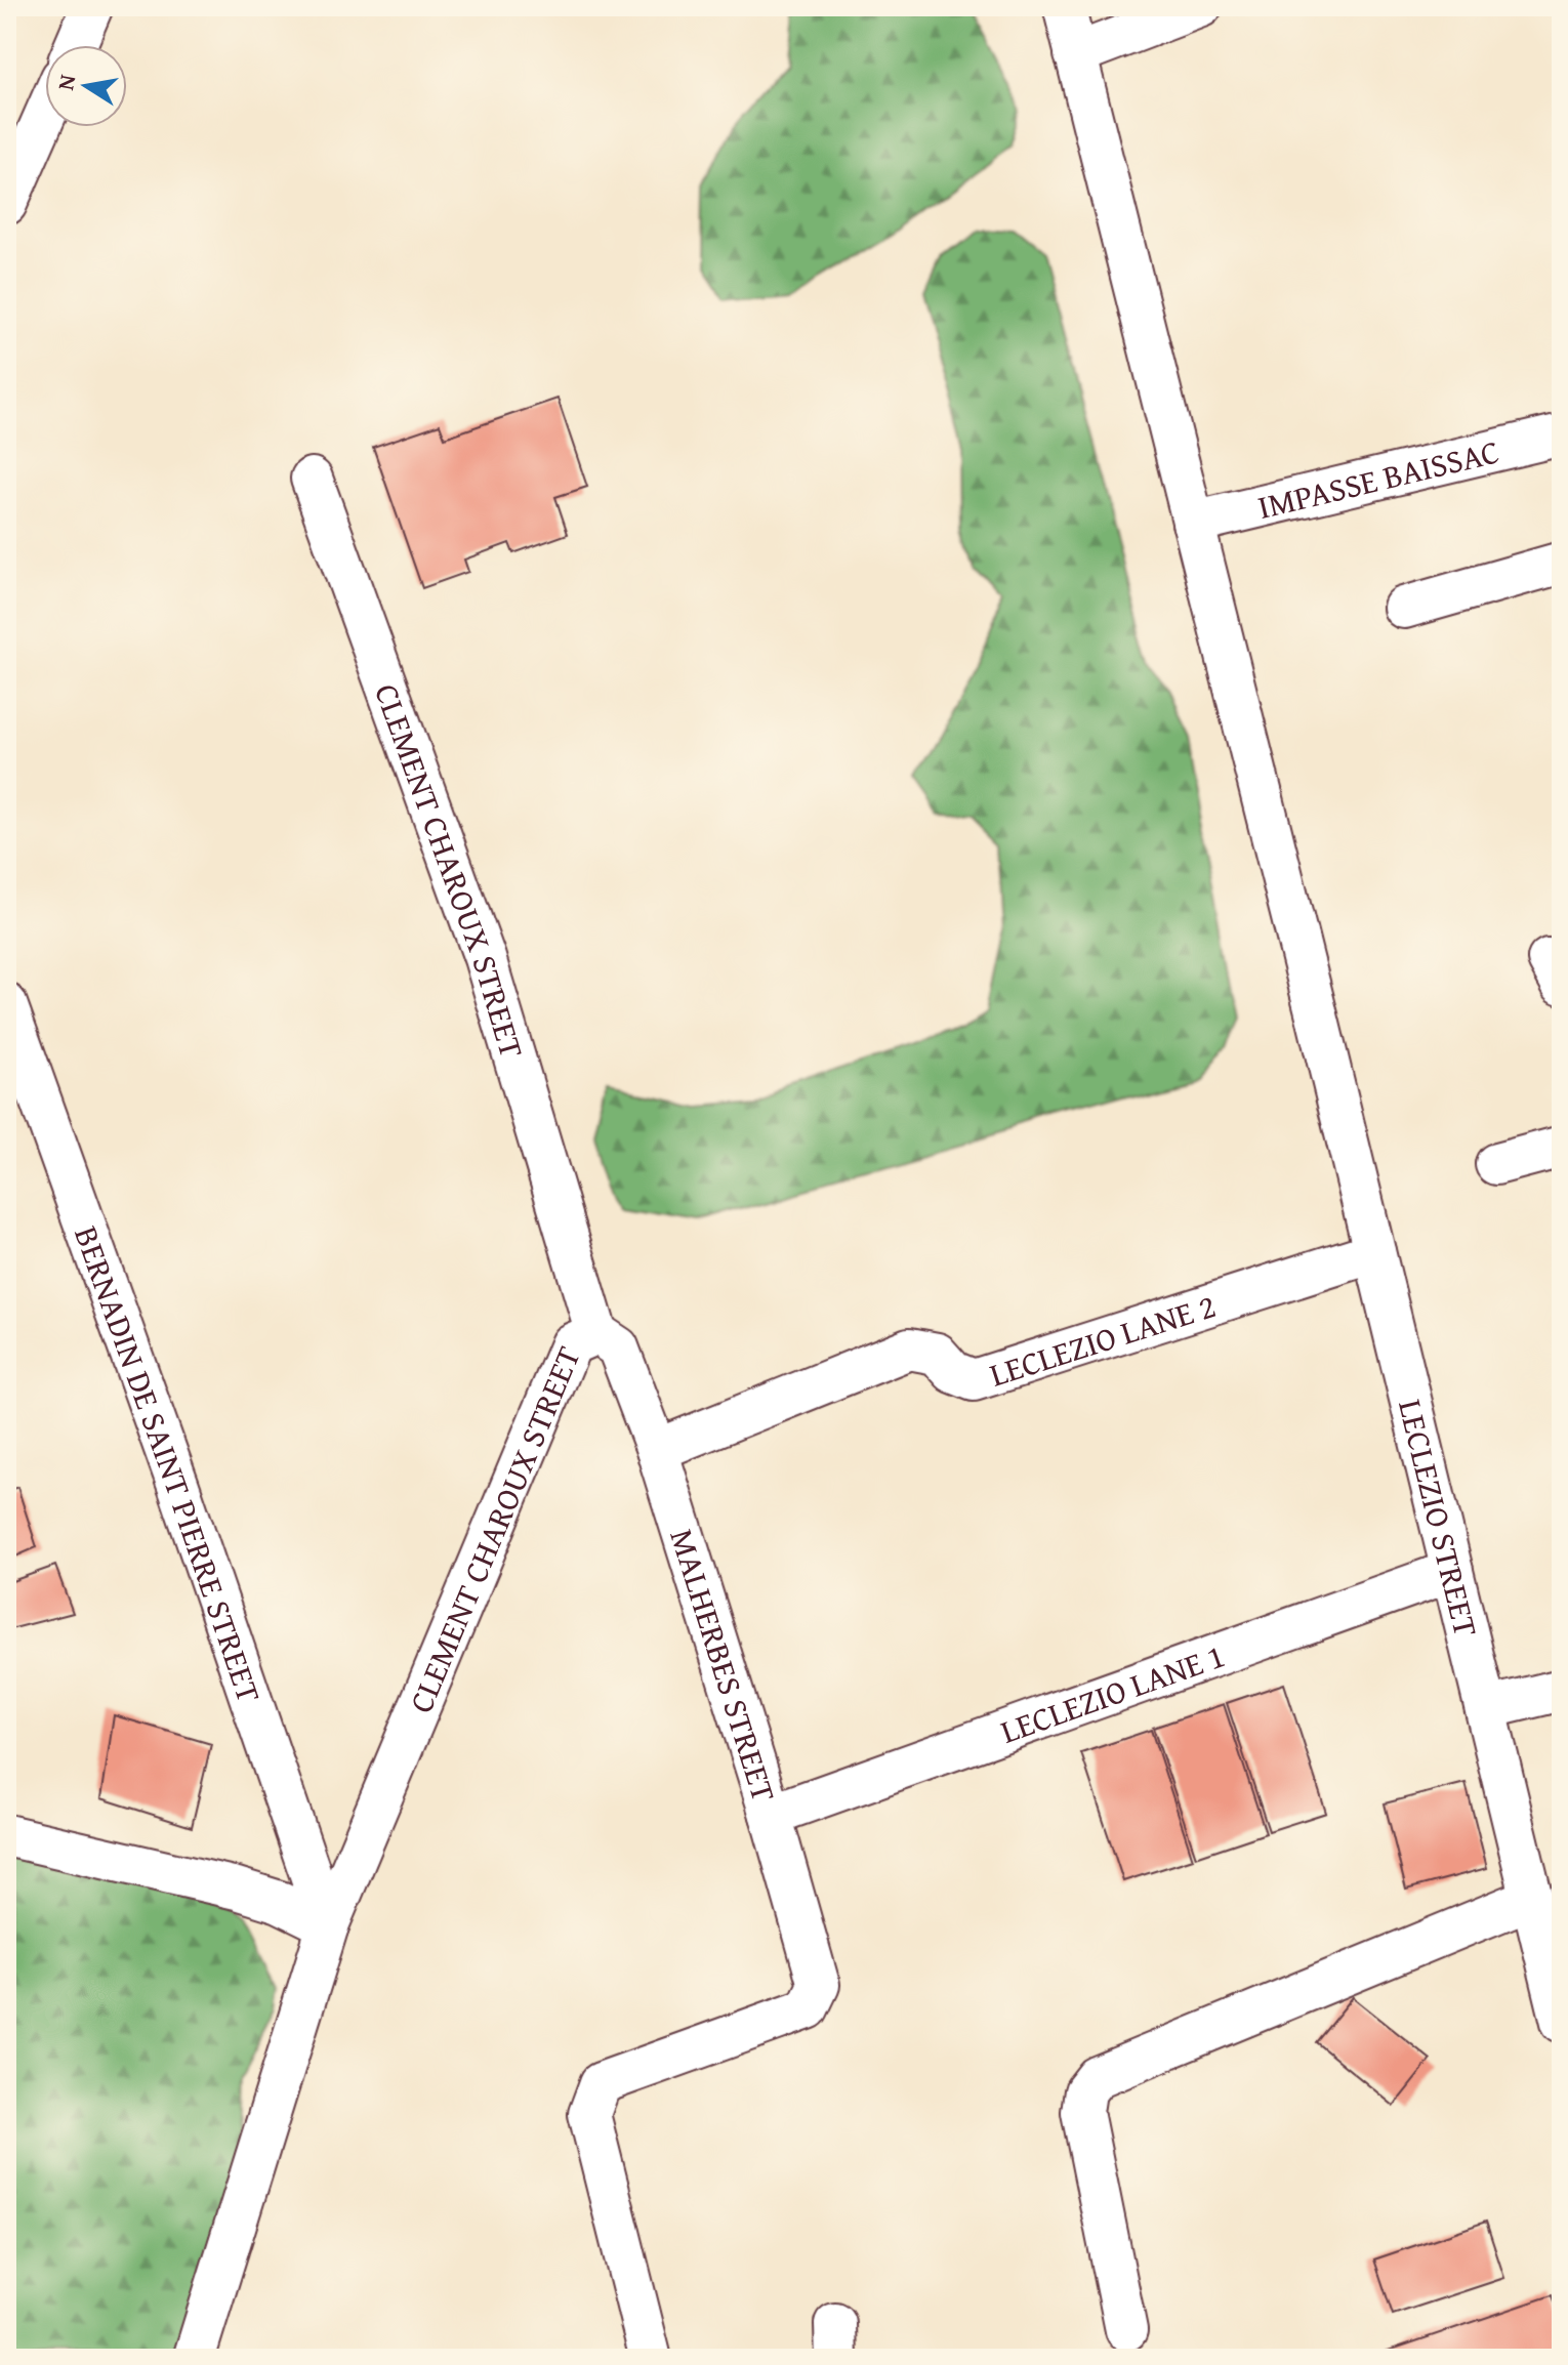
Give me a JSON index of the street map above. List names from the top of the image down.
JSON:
{
  "streets": {
    "street": [
      "IMPASSE BAISSAC",
      "CLEMENT CHAROUX STREET",
      "LECLEZIO LANE 2",
      "BERNADIN DE SAINT PIERRE STREET",
      "LECLEZIO STREET",
      "MALHERBES STREET",
      "LECLEZIO LANE 1"
    ]
  },
  "crossings": [
    ["IMPASSE BAISSAC", "LECLEZIO STREET"],
    ["CLEMENT CHAROUX STREET", "BERNADIN DE SAINT PIERRE STREET"],
    ["CLEMENT CHAROUX STREET", "MALHERBES STREET"],
    ["LECLEZIO LANE 2", "LECLEZIO STREET"],
    ["LECLEZIO LANE 2", "MALHERBES STREET"],
    ["LECLEZIO STREET", "LECLEZIO LANE 1"],
    ["MALHERBES STREET", "LECLEZIO LANE 1"]
  ],
  "north": "left"
}
